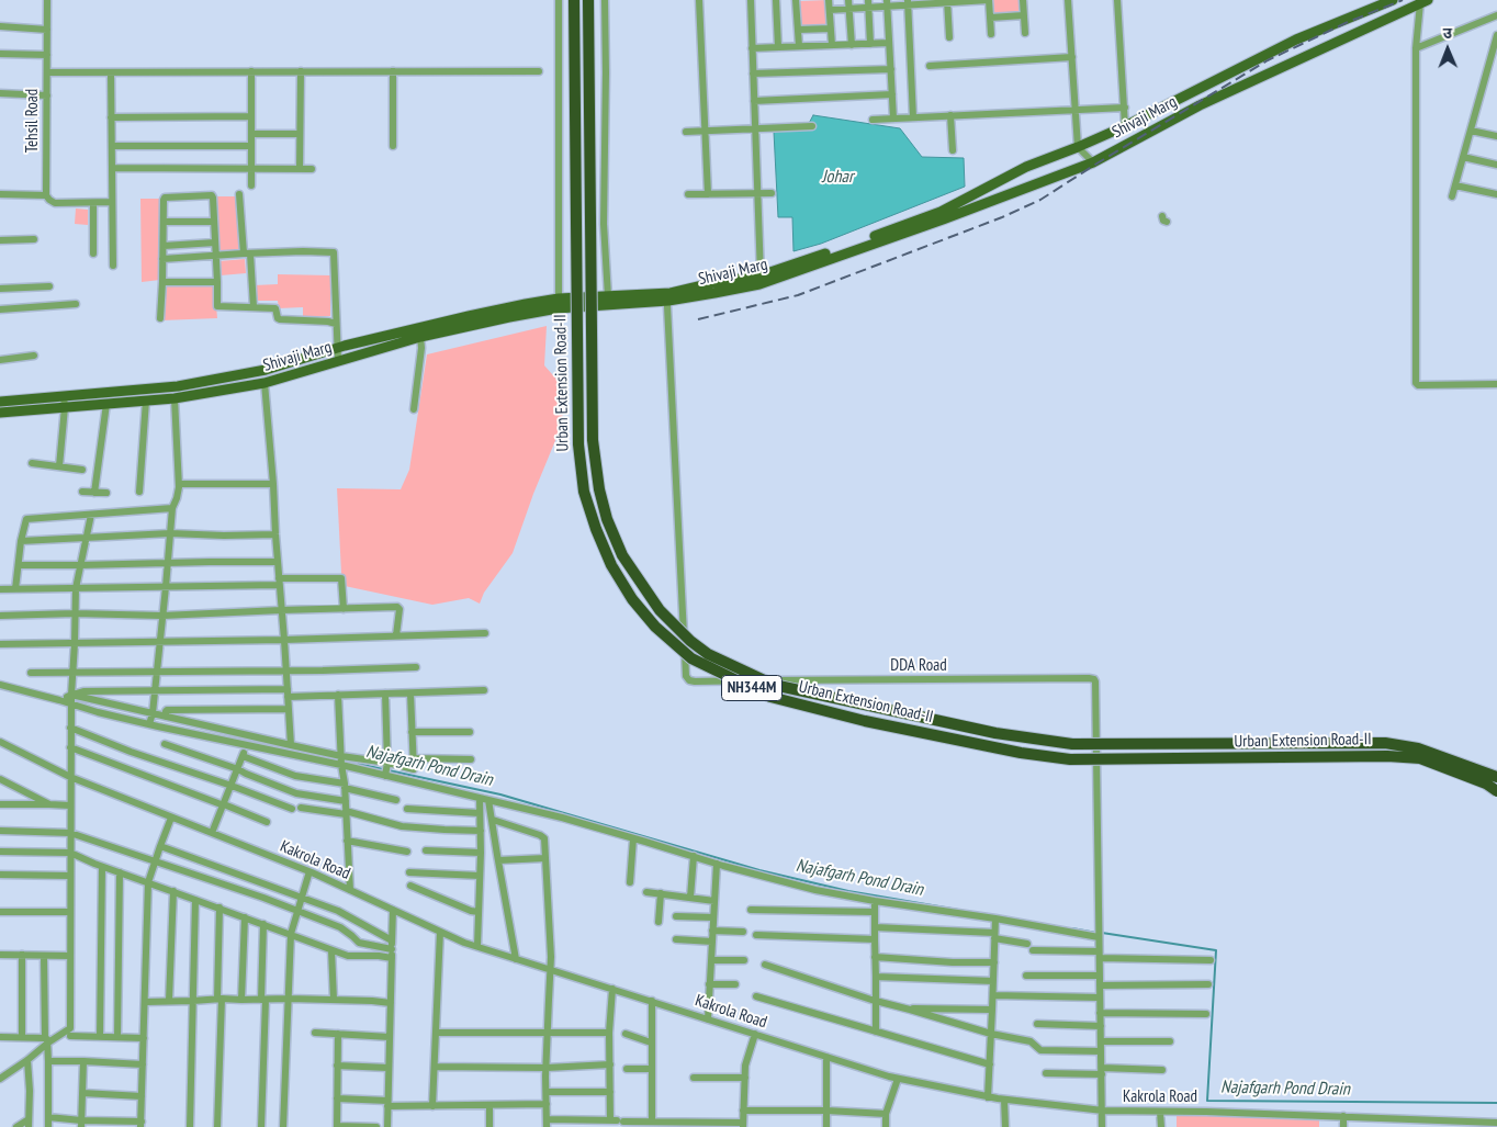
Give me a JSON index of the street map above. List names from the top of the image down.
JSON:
{
  "streets": {
    "highway": ["Urban Extension Road-II", "NH344M"],
    "main road": ["Shivaji Marg"],
    "street": ["Tehsil Road", "DDA Road", "Kakrola Road"]
  },
  "crossings": [
    ["Shivaji Marg", "DDA Road"],
    ["DDA Road", "Kakrola Road"]
  ],
  "water": ["Johar", "Najafgarh Pond Drain"],
  "north": "top"
}
